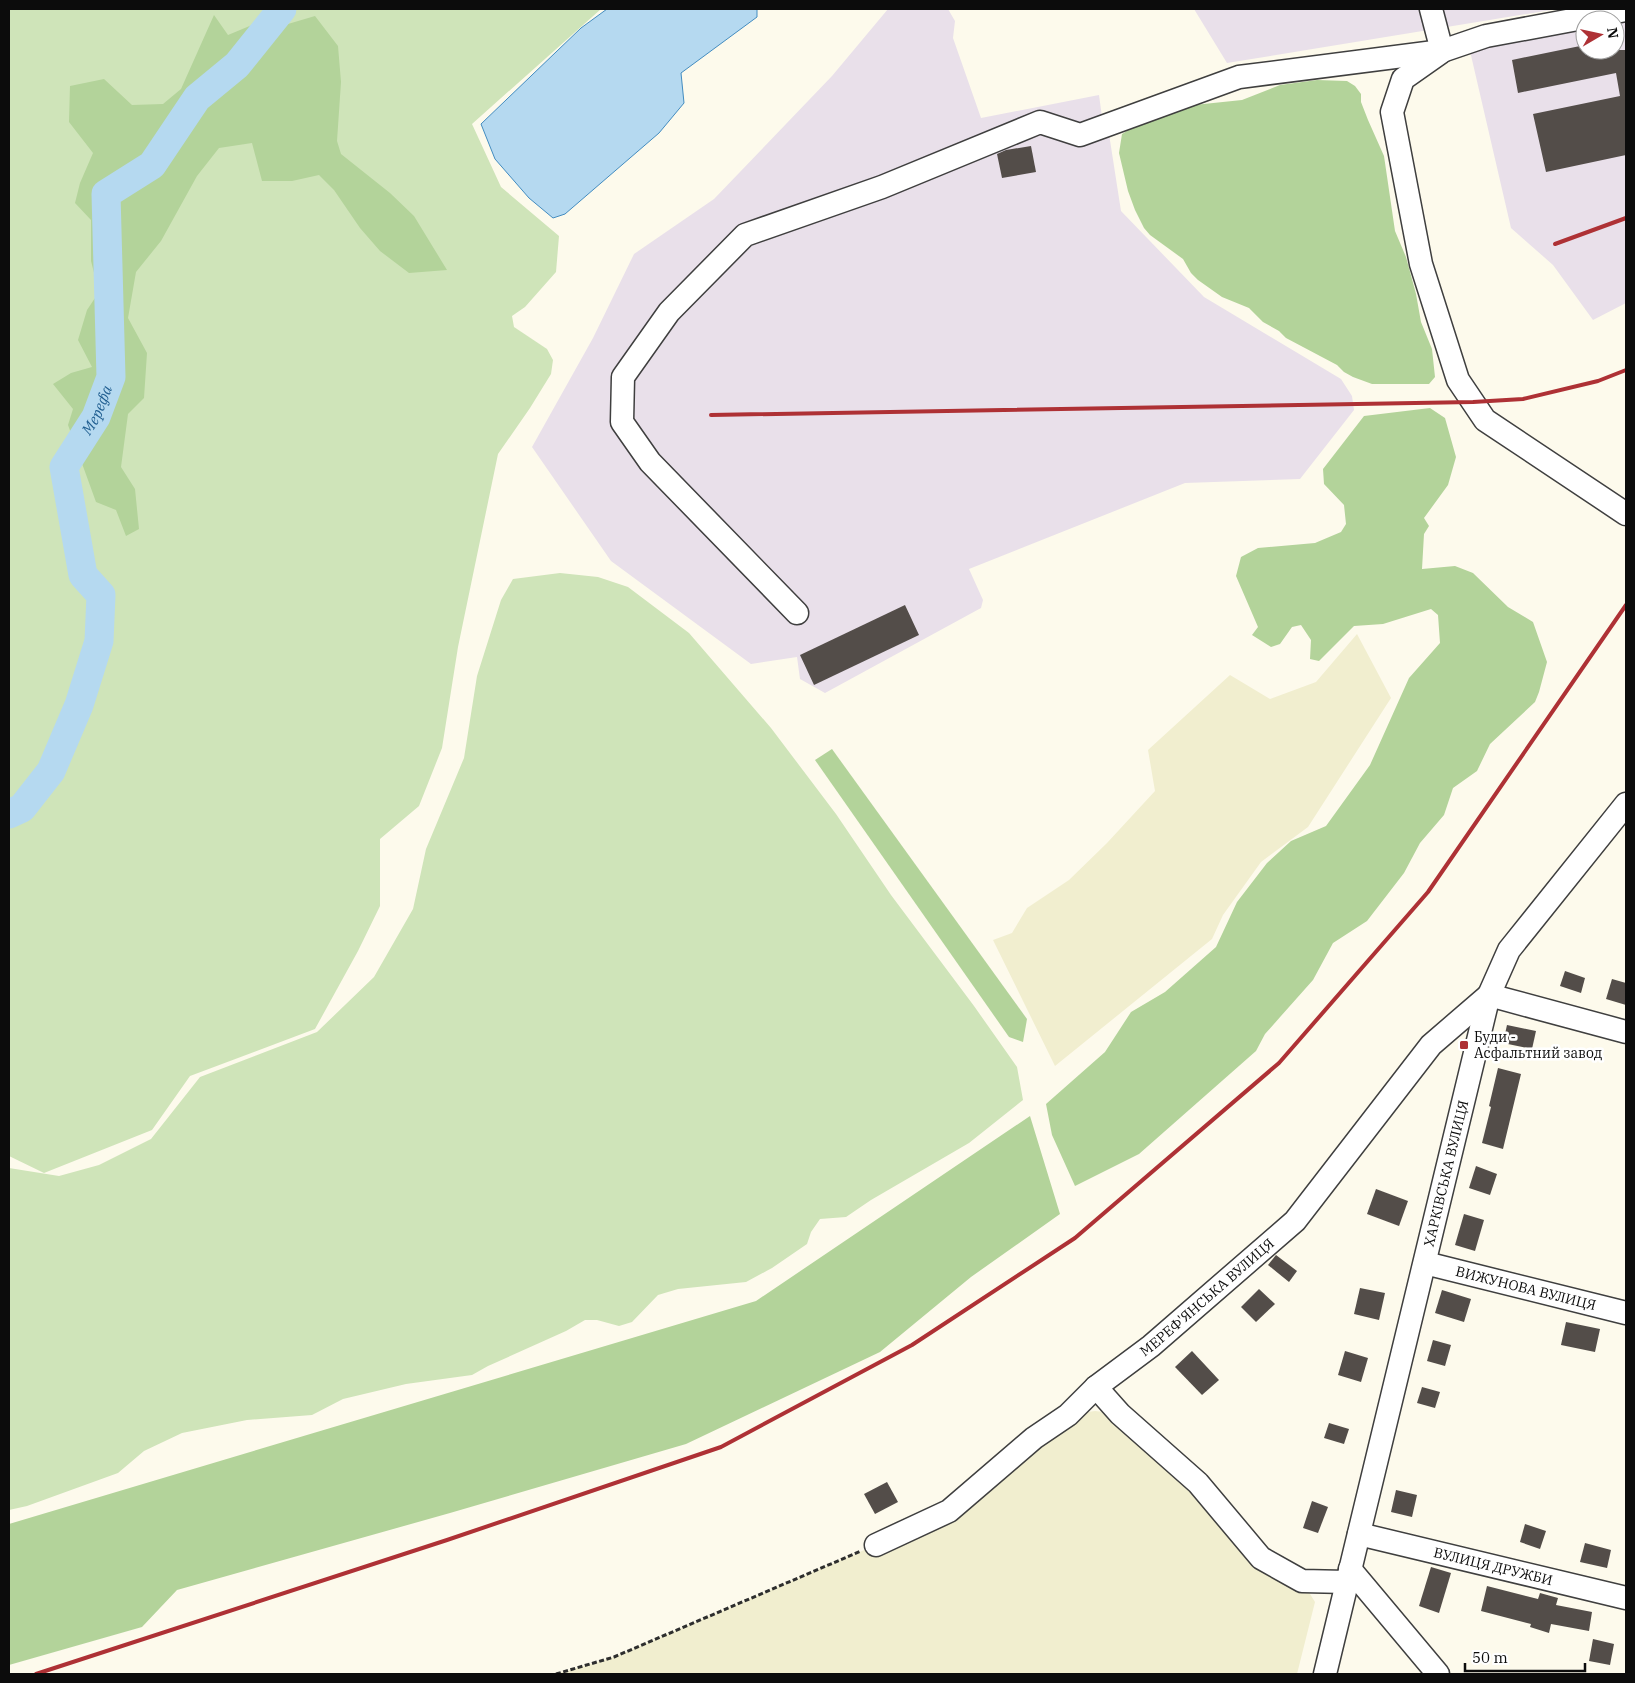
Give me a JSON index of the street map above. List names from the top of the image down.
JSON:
{
  "streets": {
    "street": [
      "ХАРКІВСЬКА ВУЛИЦЯ",
      "ВИЖУНОВА ВУЛИЦЯ",
      "МЕРЕФ'ЯНСЬКА ВУЛИЦЯ",
      "ВУЛИЦЯ ДРУЖБИ"
    ]
  },
  "crossings": [
    ["ХАРКІВСЬКА ВУЛИЦЯ", "ВИЖУНОВА ВУЛИЦЯ"],
    ["ХАРКІВСЬКА ВУЛИЦЯ", "МЕРЕФ'ЯНСЬКА ВУЛИЦЯ"],
    ["ХАРКІВСЬКА ВУЛИЦЯ", "ВУЛИЦЯ ДРУЖБИ"]
  ],
  "water": ["Мерефа"],
  "places": {
    "transit": ["Буди - Асфальтний завод"]
  },
  "scale_bar": "50 m",
  "north": "right"
}
